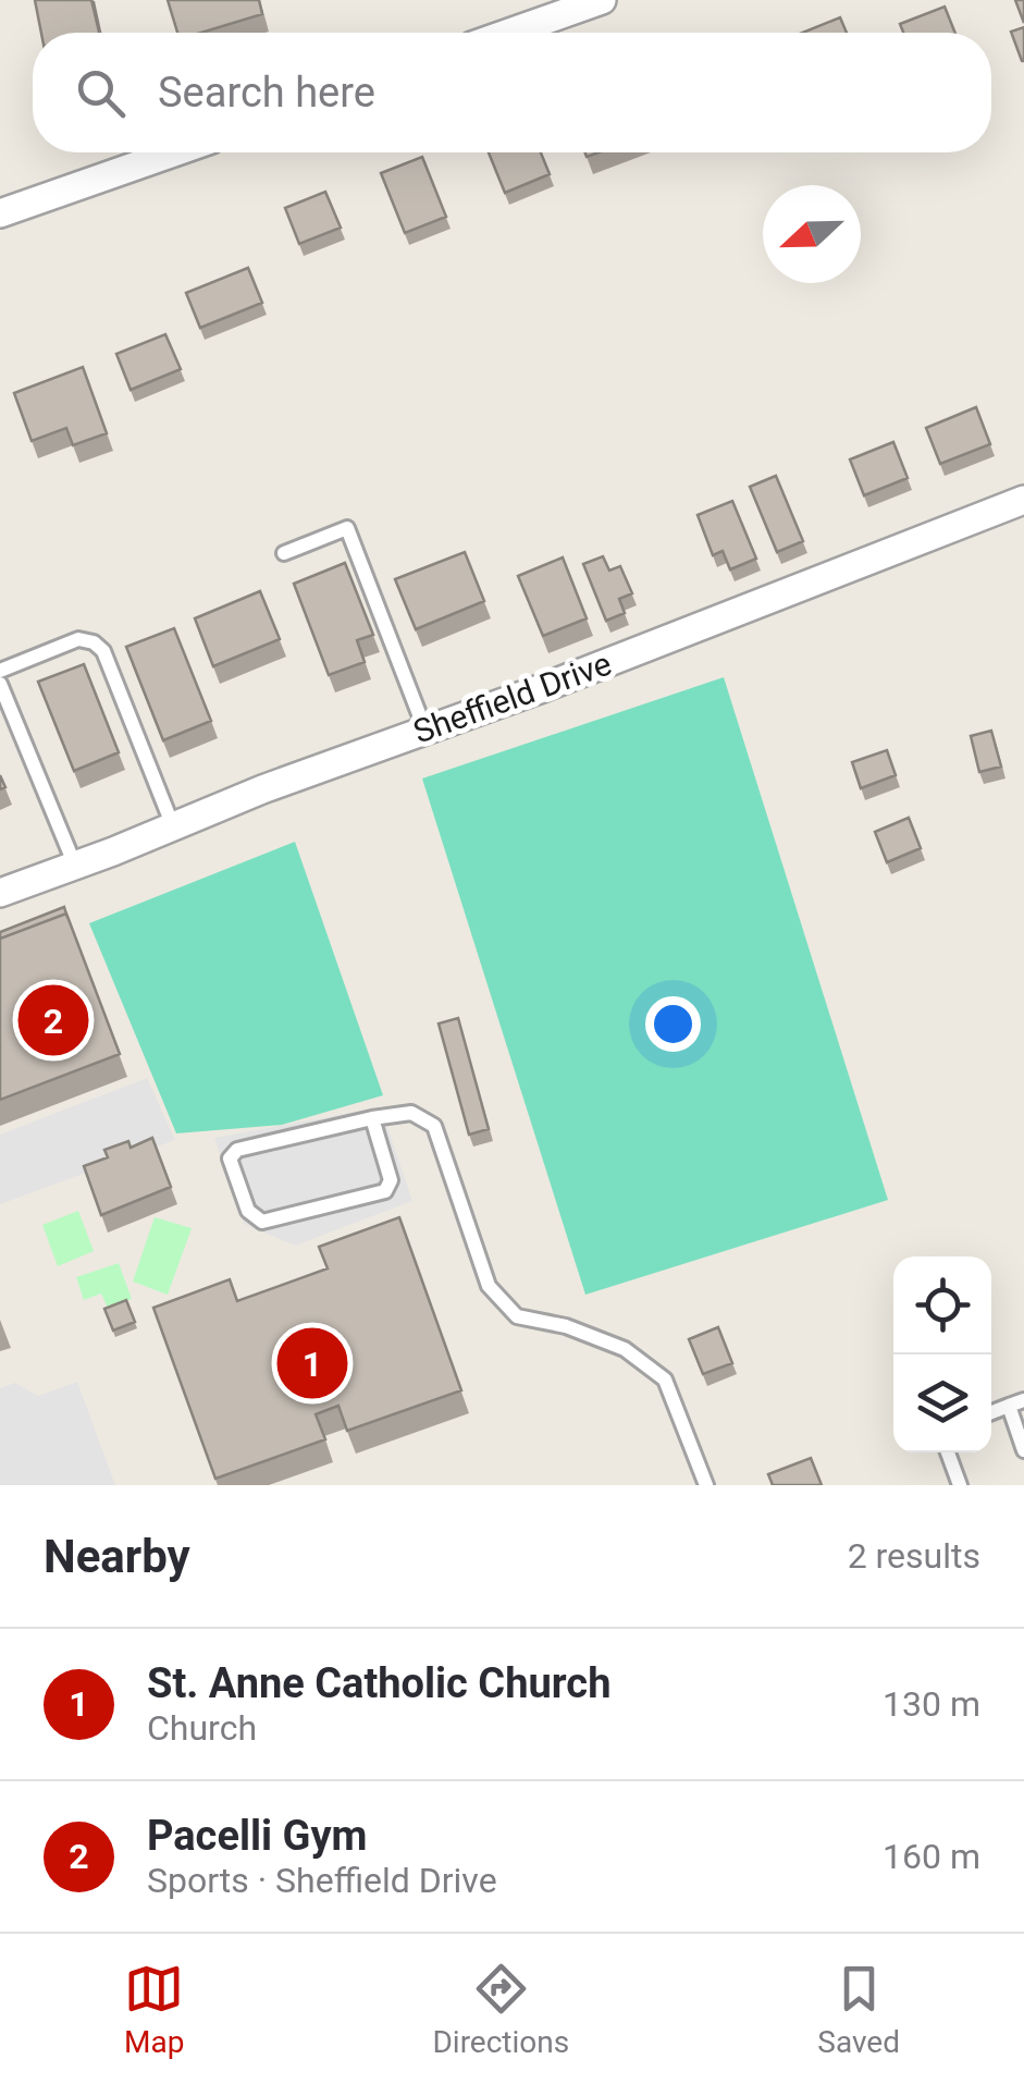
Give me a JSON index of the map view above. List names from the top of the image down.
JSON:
{
  "streets": {
    "street": ["Sheffield Drive"]
  },
  "north": "left",
  "page": {
    "search": "Search here",
    "pins": ["2", "1"],
    "heading": ["Nearby", "2 results"],
    "list": [
      {
        "mark": "1",
        "name": "St. Anne Catholic Church",
        "note": "Church",
        "value": "130 m"
      },
      {
        "mark": "2",
        "name": "Pacelli Gym",
        "note": "Sports · Sheffield Drive",
        "value": "160 m"
      }
    ],
    "nav": ["Map", "Directions", "Saved"]
  }
}
